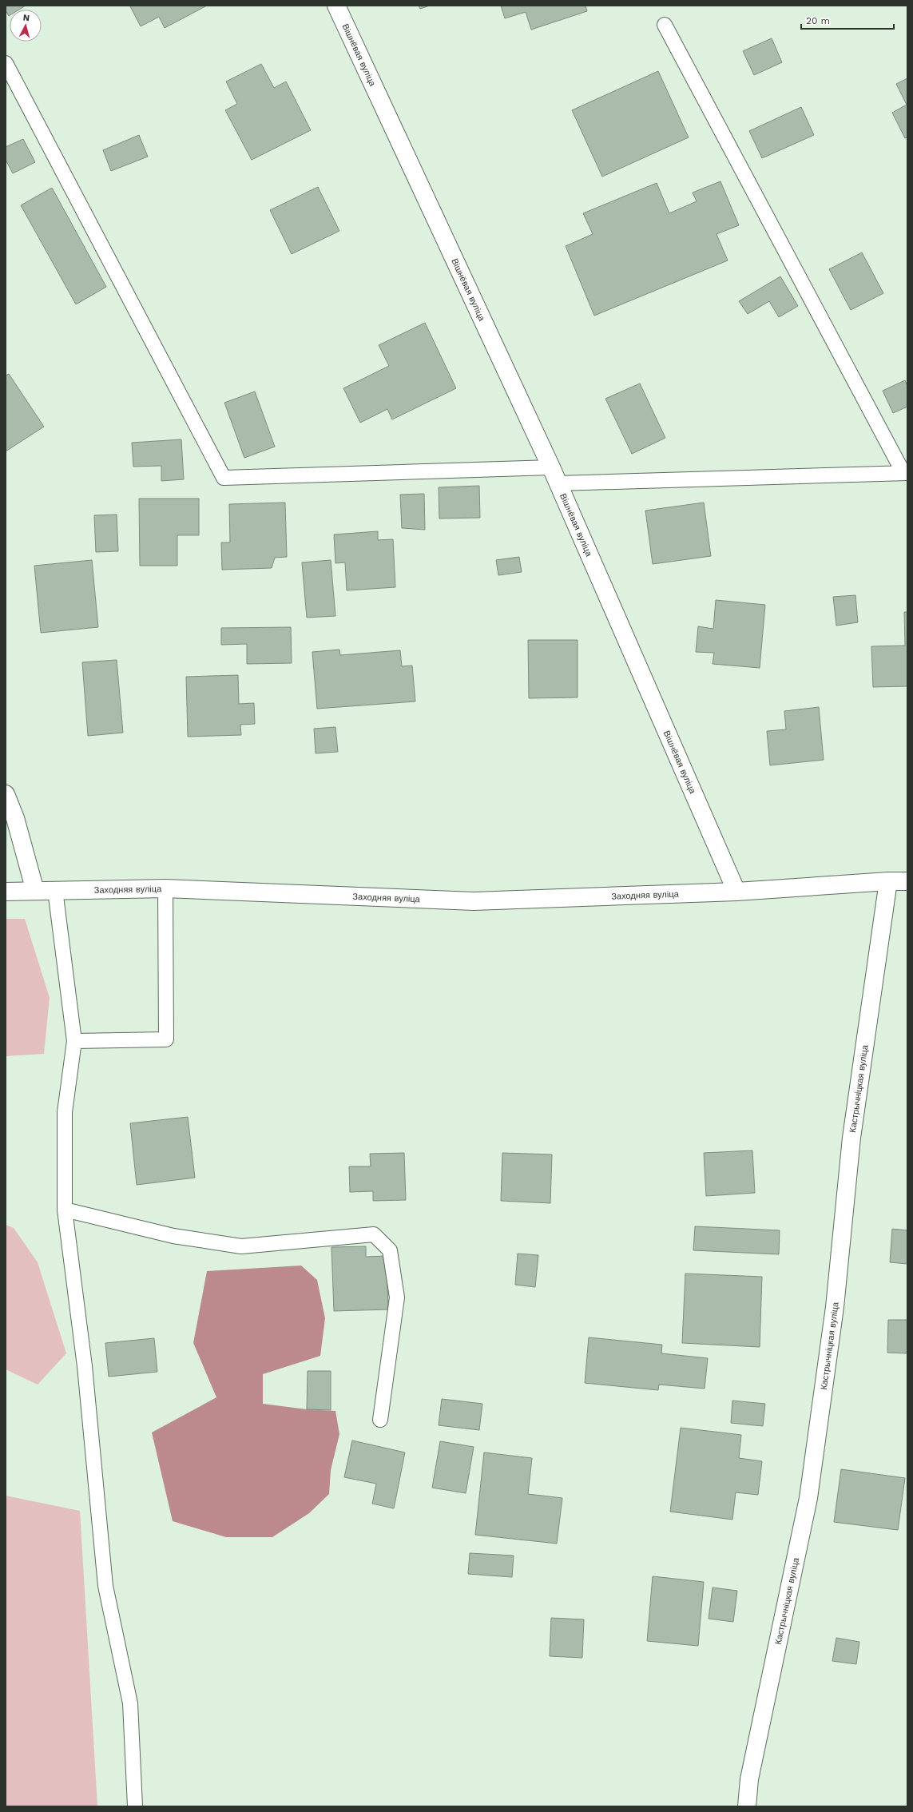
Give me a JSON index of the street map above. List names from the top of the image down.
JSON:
{
  "streets": {
    "street": ["Вішнёвая вуліца", "Заходняя вуліца", "Кастрычніцкая вуліца"]
  },
  "crossings": [
    ["Вішнёвая вуліца", "Заходняя вуліца"]
  ],
  "scale_bar": "20 m",
  "north": "top"
}
